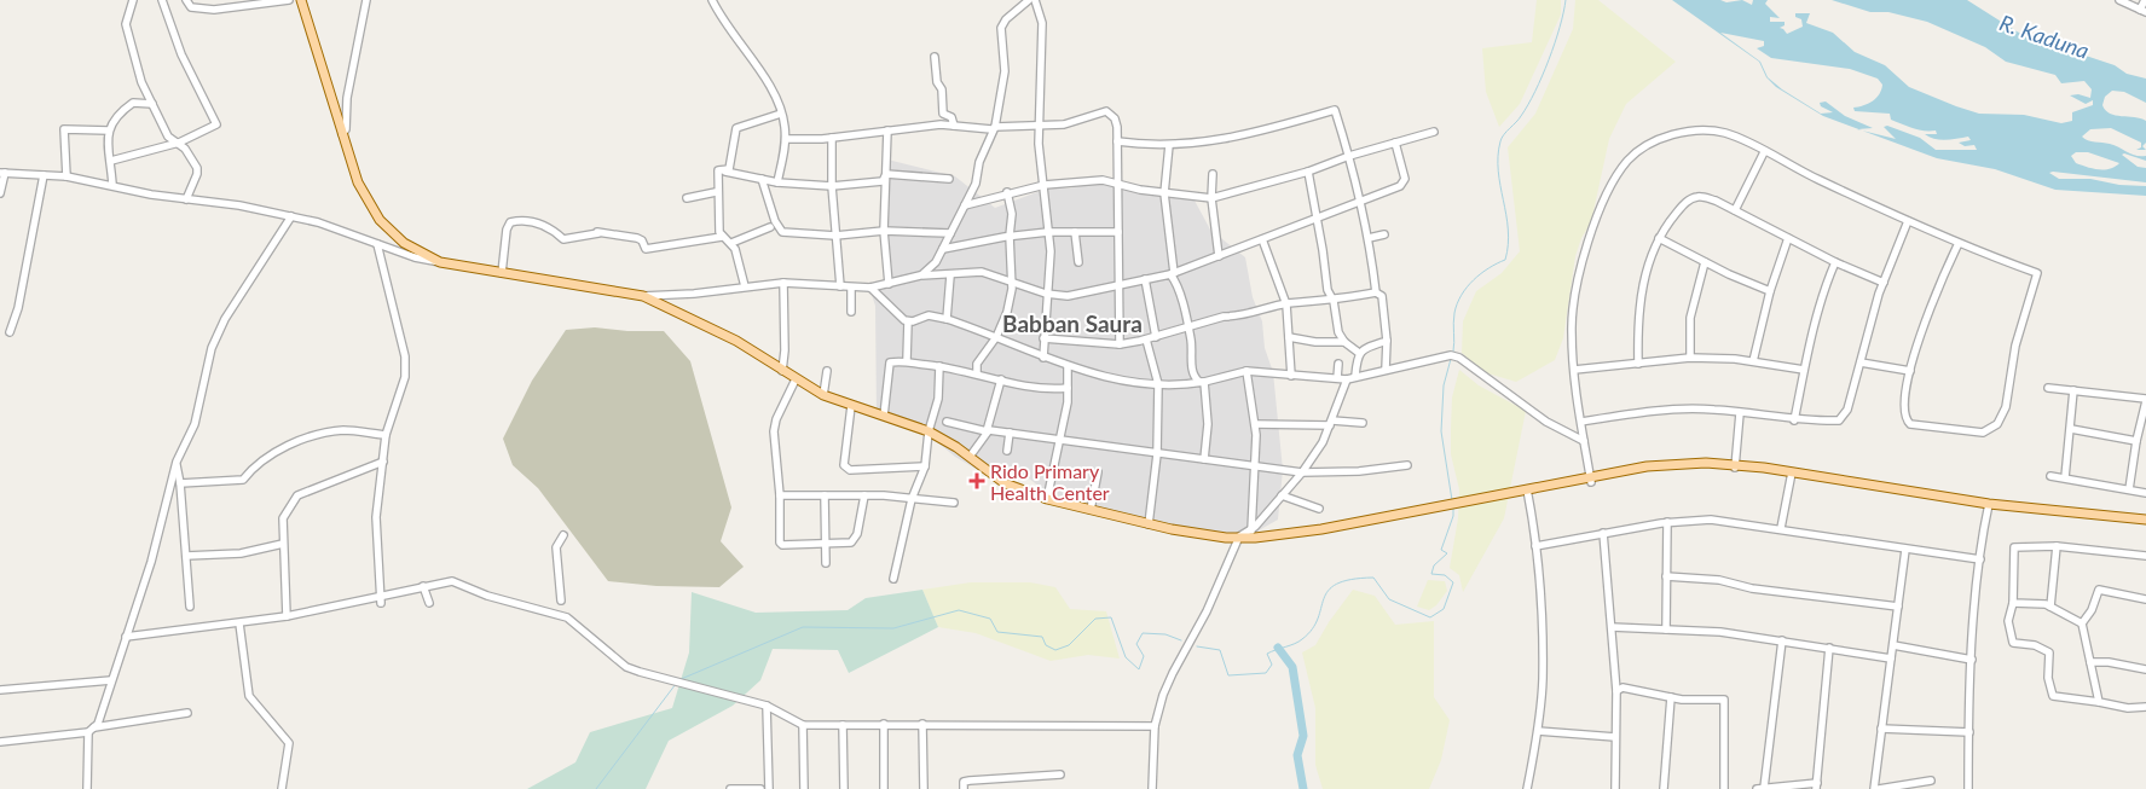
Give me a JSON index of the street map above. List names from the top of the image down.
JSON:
{
  "districts": ["Babban Saura"],
  "water": ["R. Kaduna"],
  "places": {
    "health": ["Rido Primary Health Center"]
  }
}
